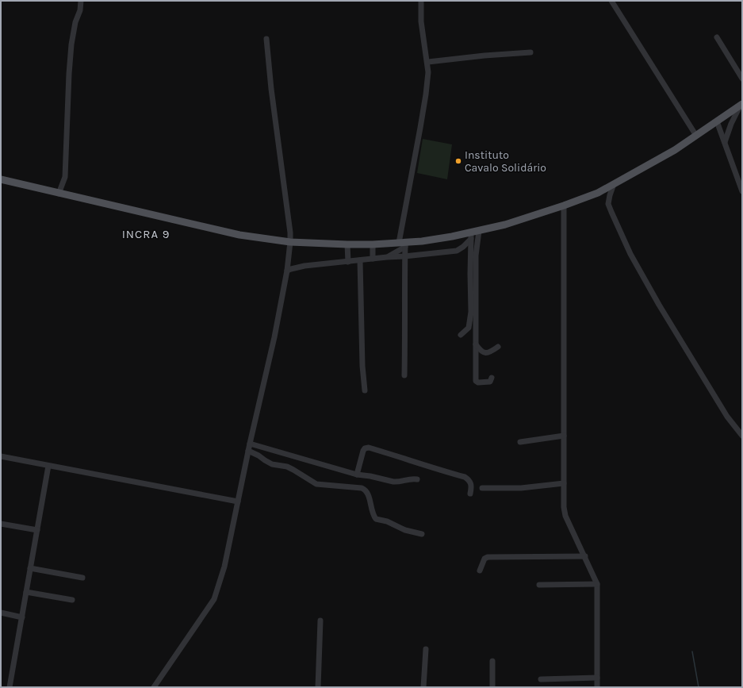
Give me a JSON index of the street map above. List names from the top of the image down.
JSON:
{
  "districts": ["INCRA 9"],
  "places": ["Instituto Cavalo Solidário"]
}
